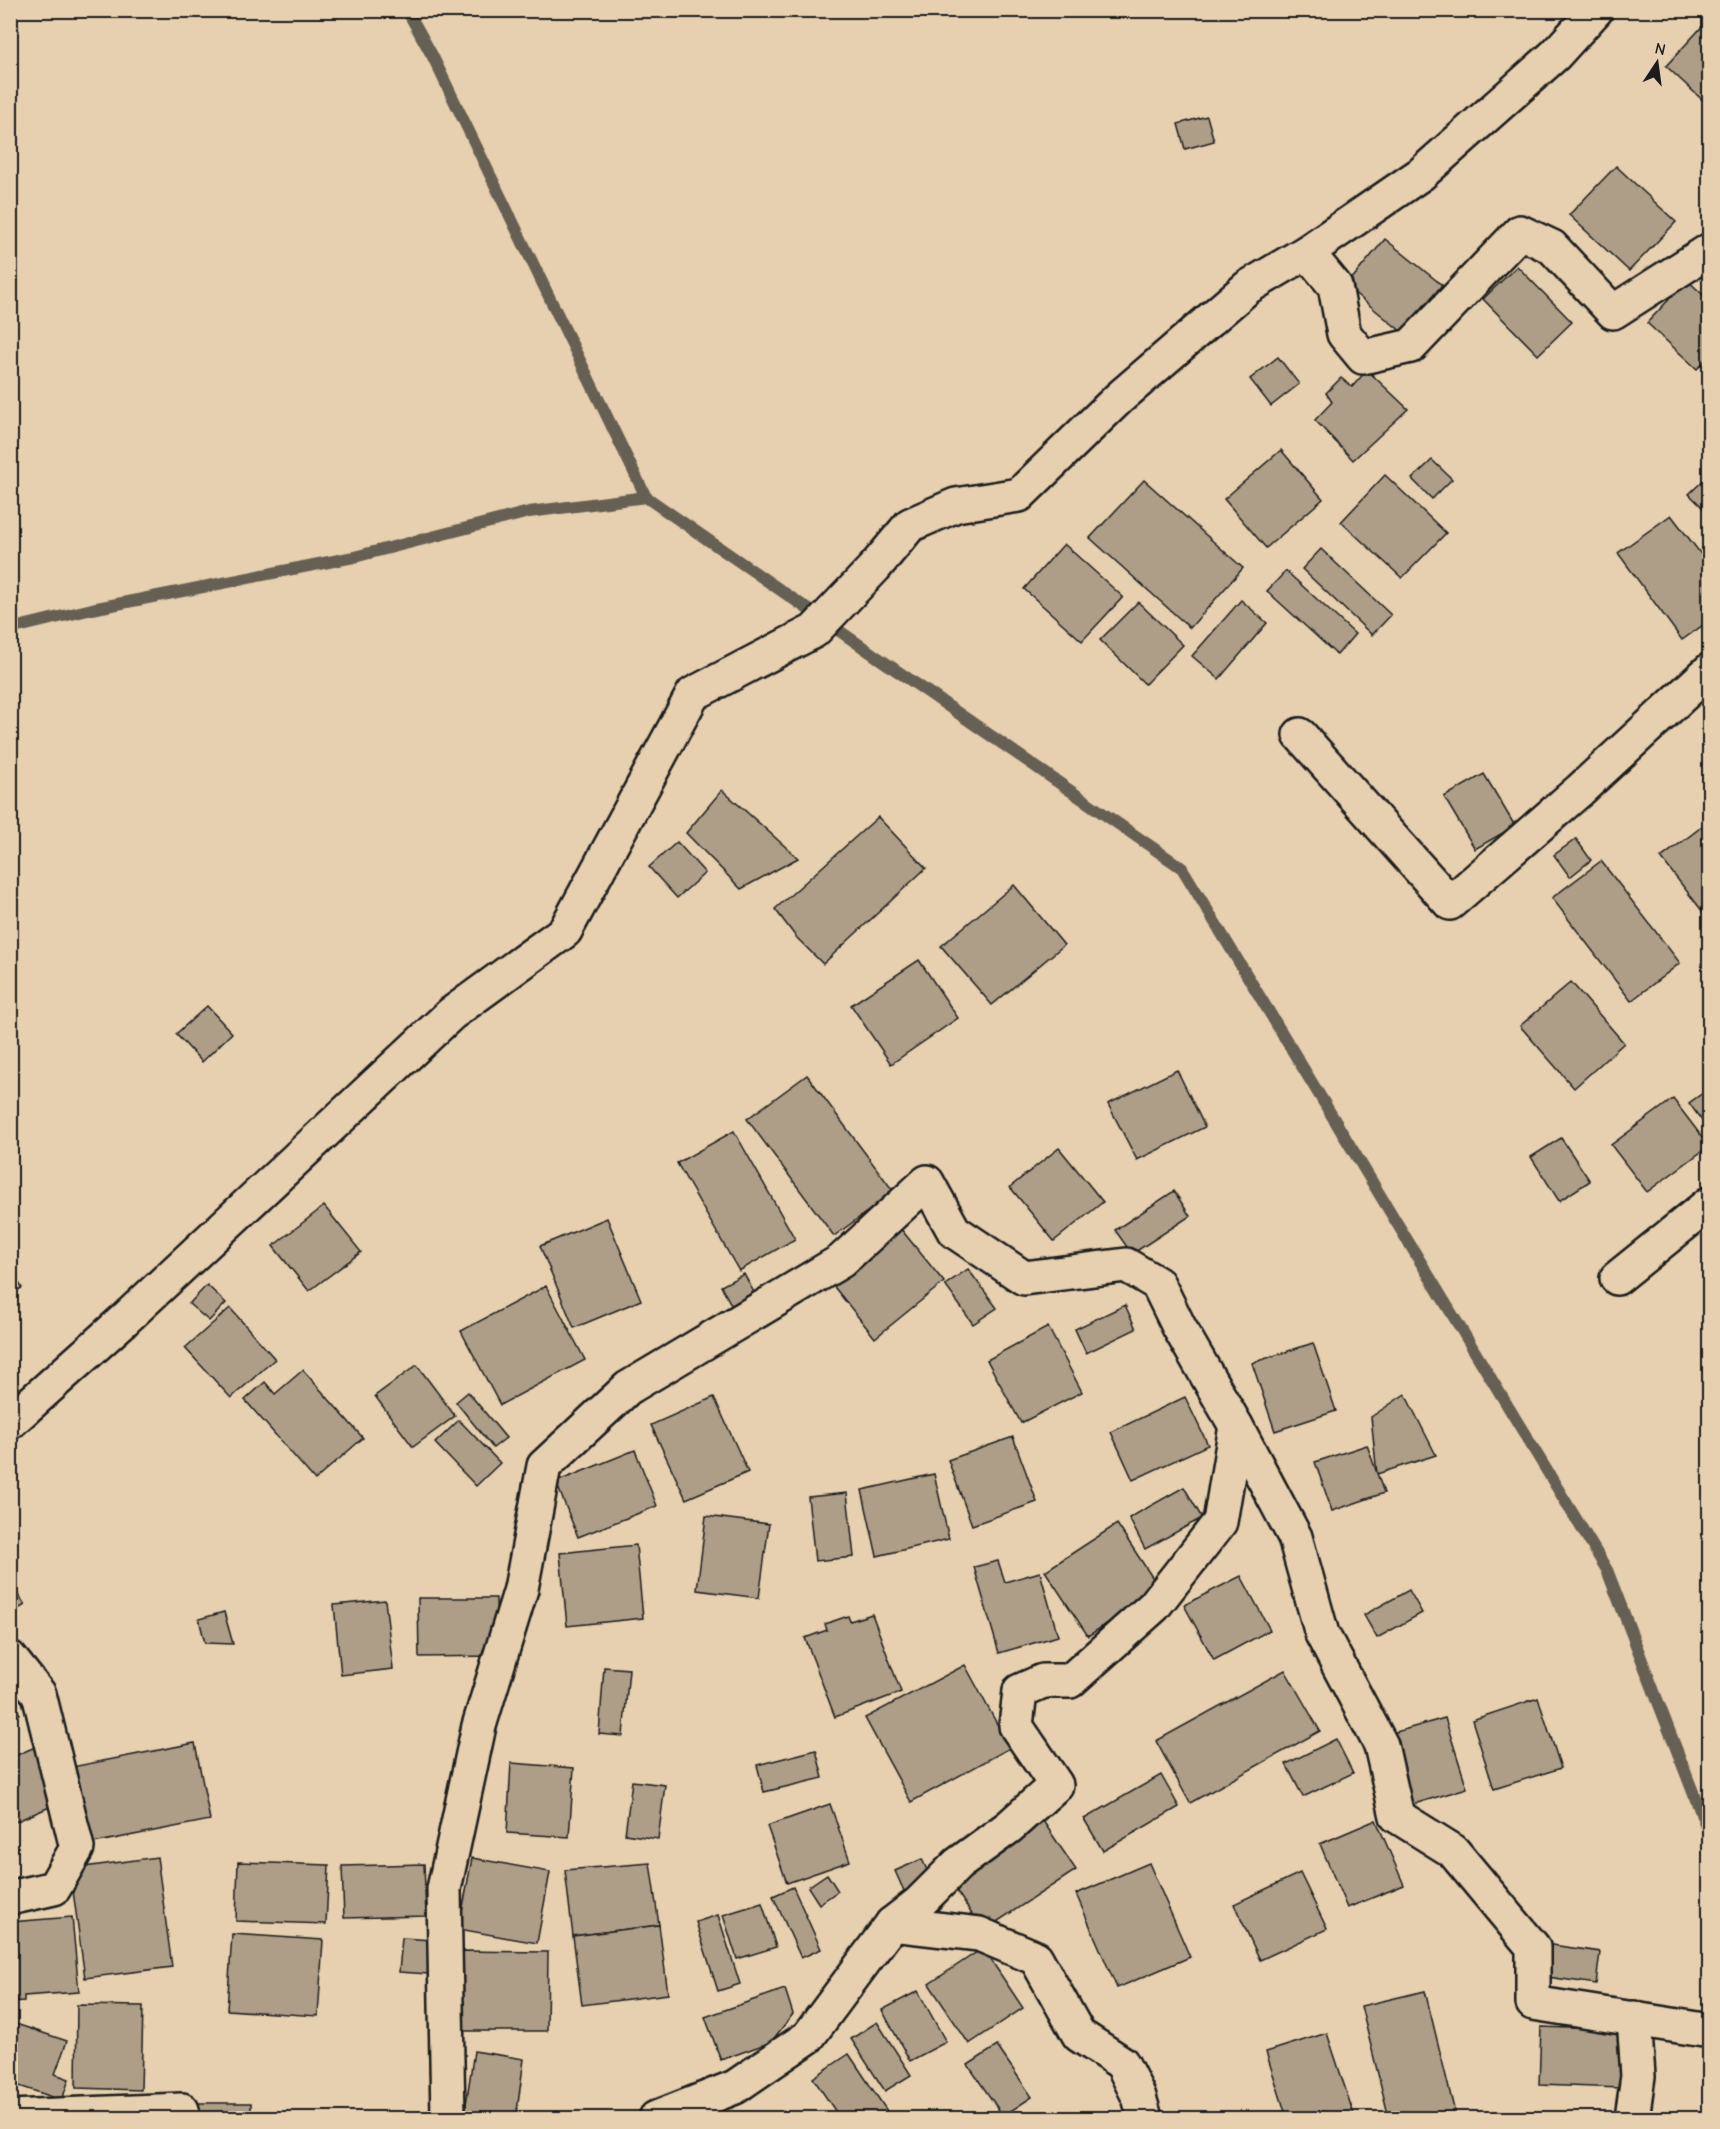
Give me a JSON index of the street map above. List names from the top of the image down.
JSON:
{
  "north": "top"
}
